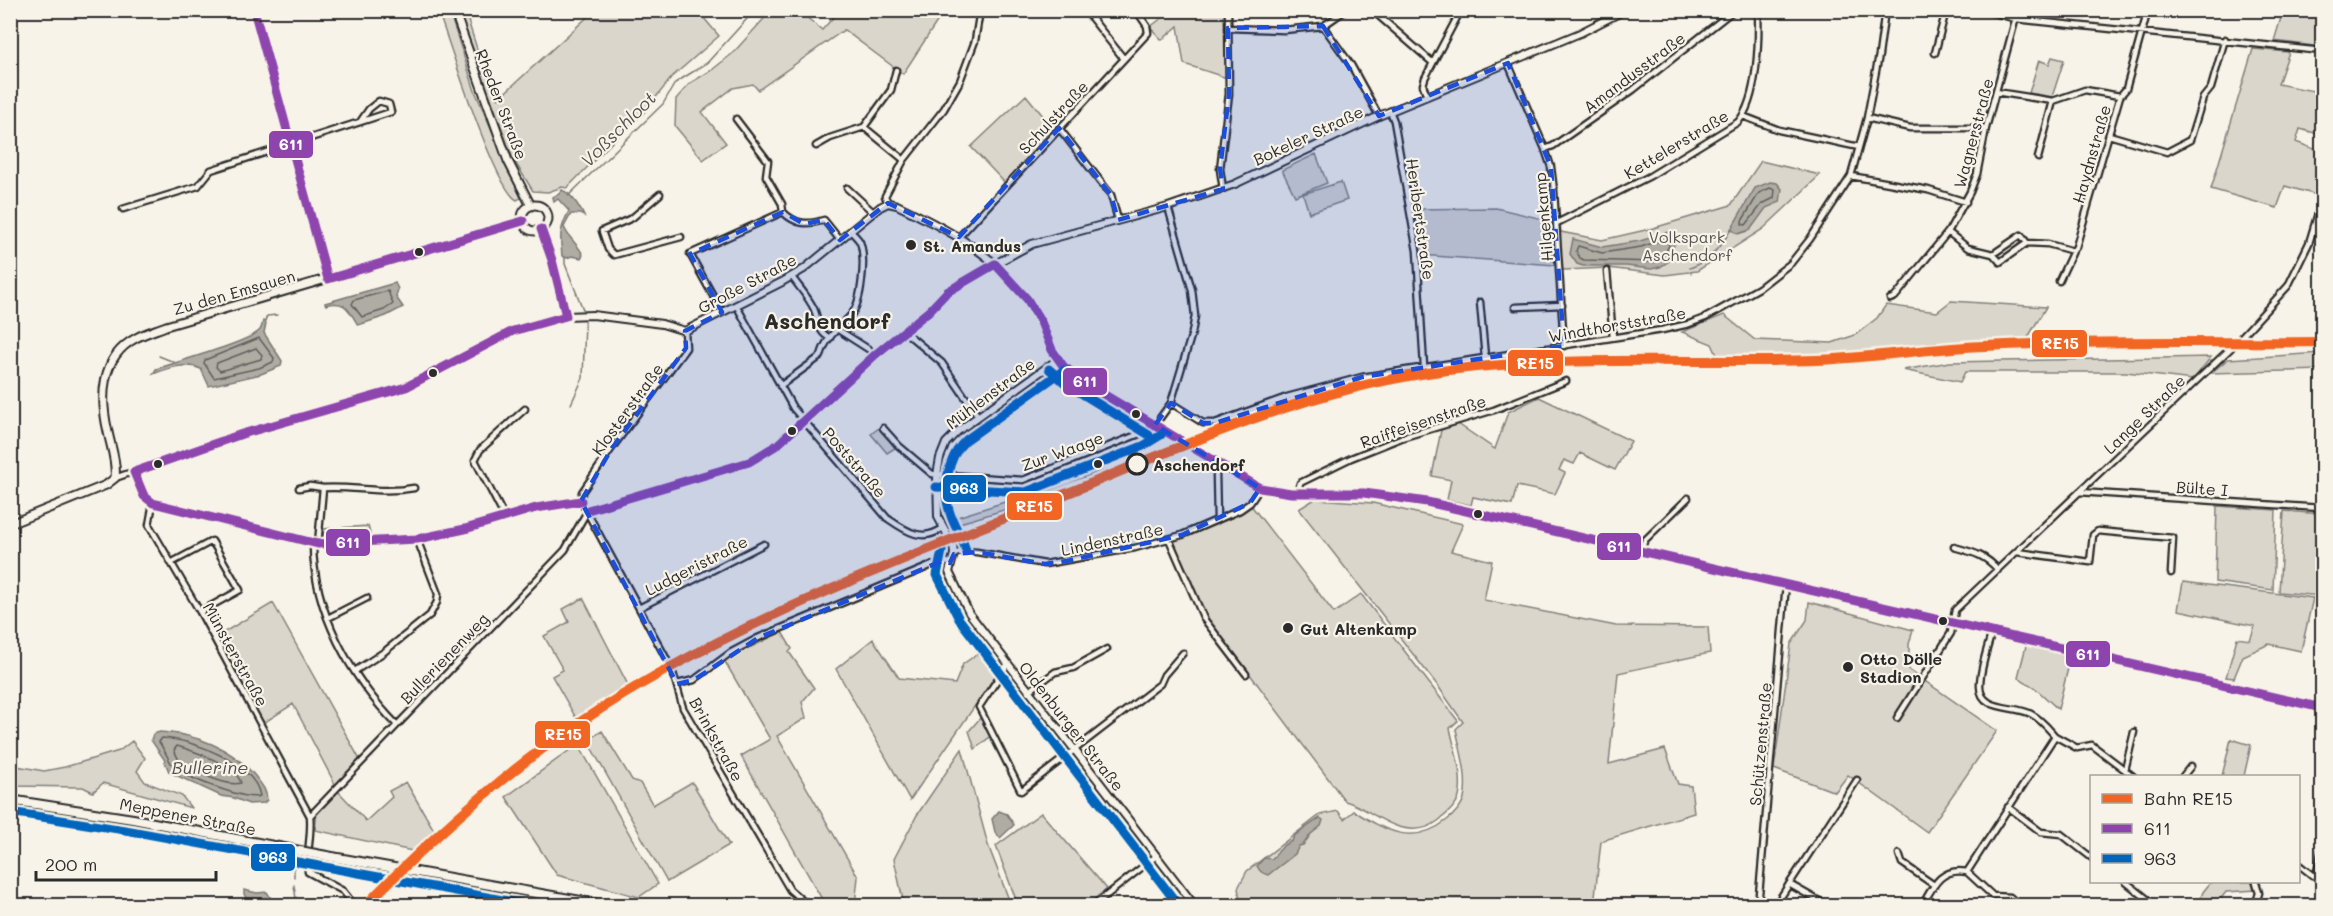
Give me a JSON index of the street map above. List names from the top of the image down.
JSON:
{
  "streets": {
    "main road": ["Rheder Straße", "Zu den Emsauen", "Meppener Straße"],
    "street": [
      "Amandusstraße",
      "Schulstraße",
      "Wagnerstraße",
      "Bokeler Straße",
      "Kettelerstraße",
      "Haydnstraße",
      "Hilgenkamp",
      "Heribertstraße",
      "Große Straße",
      "Windthorststraße",
      "Mühlenstraße",
      "Klosterstraße",
      "Lange Straße",
      "Raiffeisenstraße",
      "Zur Waage",
      "Poststraße",
      "Bülte I",
      "Lindenstraße",
      "Ludgeristraße",
      "Münsterstraße",
      "Bullerienenweg",
      "Oldenburger Straße",
      "Brinkstraße",
      "Schützenstraße"
    ]
  },
  "crossings": [
    ["Amandusstraße", "Hilgenkamp"],
    ["Rheder Straße", "Zu den Emsauen"],
    ["Bokeler Straße", "Hilgenkamp"],
    ["Bokeler Straße", "Heribertstraße"],
    ["Kettelerstraße", "Hilgenkamp"],
    ["Hilgenkamp", "Windthorststraße"],
    ["Heribertstraße", "Windthorststraße"],
    ["Große Straße", "Klosterstraße"],
    ["Große Straße", "Poststraße"],
    ["Mühlenstraße", "Zur Waage"],
    ["Mühlenstraße", "Poststraße"],
    ["Mühlenstraße", "Lindenstraße"],
    ["Klosterstraße", "Brinkstraße"],
    ["Lange Straße", "Bülte I"],
    ["Ludgeristraße", "Brinkstraße"],
    ["Münsterstraße", "Bullerienenweg"],
    ["Bullerienenweg", "Brinkstraße"]
  ],
  "districts": ["Aschendorf"],
  "water": ["Voßschloot", "Bullerine"],
  "parks": ["Volkspark Aschendorf"],
  "places": [
    "St. Amandus",
    "Aschendorf",
    "Gut Altenkamp",
    "Otto Dölle Stadion"
  ],
  "lines": ["transit line 611", "rail line RE15", "transit line 963"],
  "legend": ["Bahn RE15", "611", "963"],
  "scale_bar": "200 m"
}
